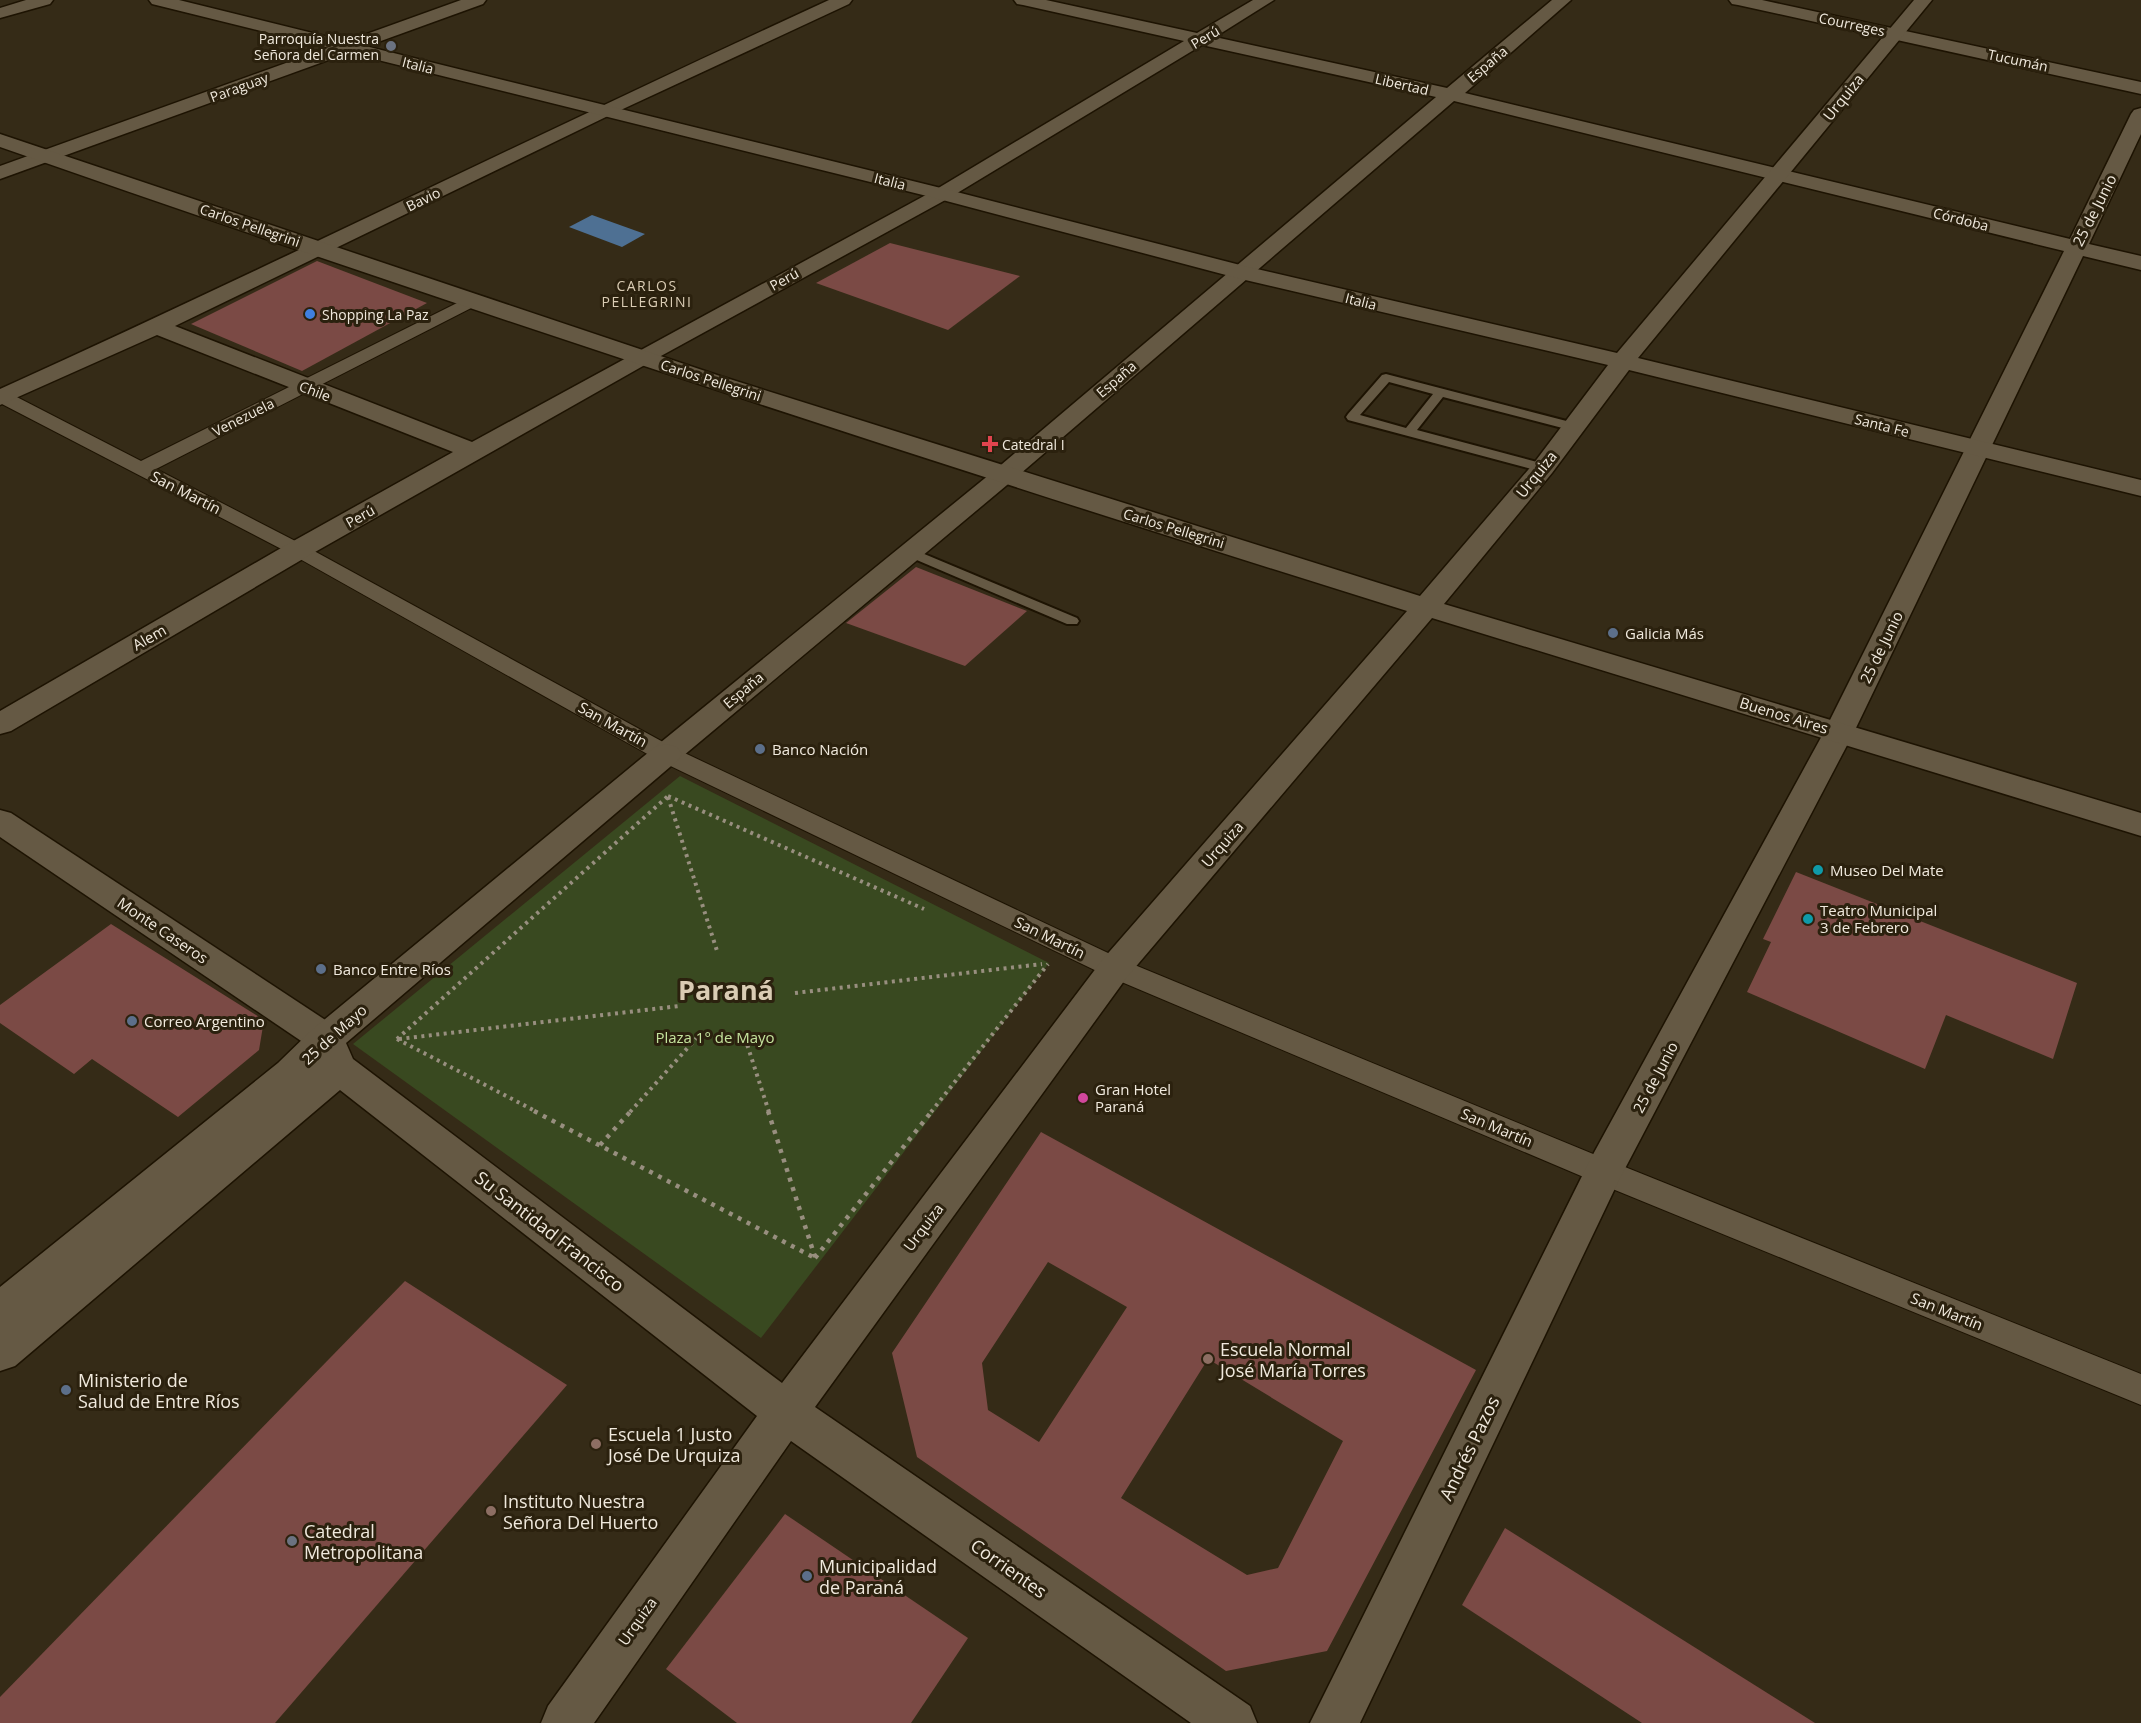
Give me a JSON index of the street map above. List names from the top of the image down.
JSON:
{
  "streets": {
    "street": [
      "Courreges",
      "Perú",
      "Tucumán",
      "España",
      "Italia",
      "Libertad",
      "Paraguay",
      "Urquiza",
      "Bavio",
      "25 de Junio",
      "Córdoba",
      "Carlos Pellegrini",
      "Chile",
      "Venezuela",
      "Santa Fe",
      "San Martín",
      "Alem",
      "Buenos Aires",
      "Monte Caseros",
      "25 de Mayo",
      "Su Santidad Francisco",
      "Andrés Pazos",
      "Corrientes"
    ]
  },
  "crossings": [
    ["Courreges", "Tucumán"],
    ["Courreges", "Urquiza"],
    ["Perú", "Italia"],
    ["Perú", "Libertad"],
    ["Perú", "Carlos Pellegrini"],
    ["Perú", "Chile"],
    ["Perú", "San Martín"],
    ["Perú", "Alem"],
    ["Tucumán", "Urquiza"],
    ["España", "Italia"],
    ["España", "Libertad"],
    ["España", "Carlos Pellegrini"],
    ["España", "San Martín"],
    ["España", "25 de Mayo"],
    ["Italia", "Paraguay"],
    ["Italia", "Urquiza"],
    ["Italia", "Bavio"],
    ["Italia", "Santa Fe"],
    ["Libertad", "Urquiza"],
    ["Libertad", "Córdoba"],
    ["Paraguay", "Carlos Pellegrini"],
    ["Urquiza", "Córdoba"],
    ["Urquiza", "Carlos Pellegrini"],
    ["Urquiza", "Santa Fe"],
    ["Urquiza", "San Martín"],
    ["Urquiza", "Buenos Aires"],
    ["Urquiza", "Su Santidad Francisco"],
    ["Urquiza", "Corrientes"],
    ["Bavio", "Carlos Pellegrini"],
    ["Bavio", "Chile"],
    ["Bavio", "San Martín"],
    ["25 de Junio", "Córdoba"],
    ["25 de Junio", "Santa Fe"],
    ["25 de Junio", "San Martín"],
    ["25 de Junio", "Buenos Aires"],
    ["25 de Junio", "Andrés Pazos"],
    ["Carlos Pellegrini", "Venezuela"],
    ["Carlos Pellegrini", "Buenos Aires"],
    ["Chile", "Venezuela"],
    ["Venezuela", "San Martín"],
    ["San Martín", "Alem"],
    ["San Martín", "25 de Mayo"],
    ["San Martín", "Andrés Pazos"],
    ["Monte Caseros", "25 de Mayo"],
    ["Monte Caseros", "Su Santidad Francisco"],
    ["25 de Mayo", "Su Santidad Francisco"],
    ["Su Santidad Francisco", "Corrientes"]
  ],
  "districts": ["CARLOS PELLEGRINI", "Paraná"],
  "parks": ["Plaza 1° de Mayo"],
  "places": {
    "other": [
      "Parroquía Nuestra Señora del Carmen",
      "Shopping La Paz",
      "Galicia Más",
      "Banco Nación",
      "Museo Del Mate",
      "Teatro Municipal 3 de Febrero",
      "Banco Entre Ríos",
      "Correo Argentino",
      "Gran Hotel Paraná",
      "Escuela Normal José María Torres",
      "Ministerio de Salud de Entre Ríos",
      "Escuela 1 Justo José De Urquiza",
      "Instituto Nuestra Señora Del Huerto",
      "Catedral Metropolitana",
      "Municipalidad de Paraná"
    ],
    "health": ["Catedral I"]
  }
}
